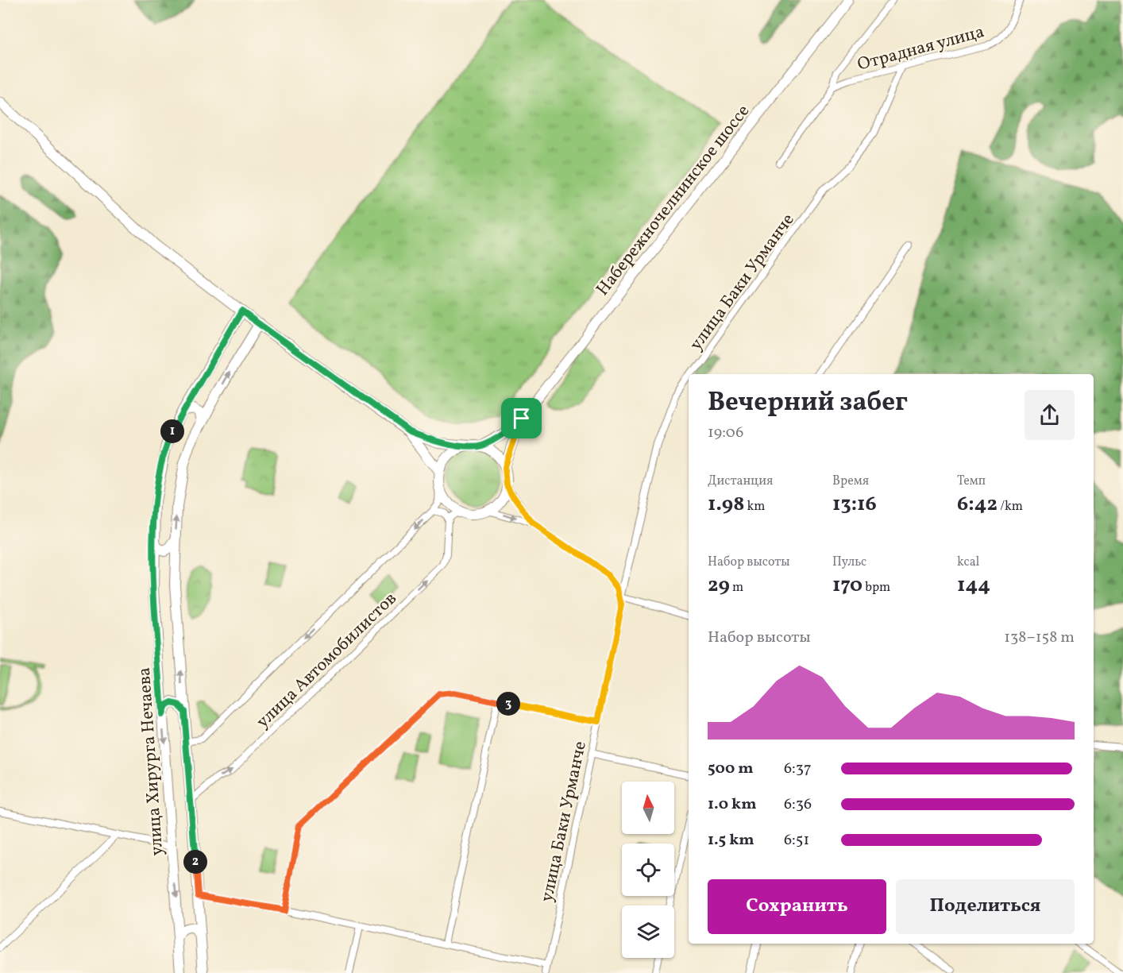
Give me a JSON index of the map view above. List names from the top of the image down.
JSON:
{
  "streets": {
    "main road": ["Набережночелнинское шоссе", "улица Хирурга Нечаева"],
    "street": ["Отрадная улица", "улица Баки Урманче", "улица Автомобилистов"]
  },
  "crossings": [
    ["Отрадная улица", "улица Баки Урманче"],
    ["Набережночелнинское шоссе", "улица Автомобилистов"]
  ],
  "north": "top",
  "page": {
    "heading": ["Вечерний забег", "19:06"],
    "pins": ["1", "3", "2"],
    "stats": [
      ["Дистанция", "1.98 km"],
      ["Время", "13:16"],
      ["Темп", "6:42 /km"],
      ["Набор высоты", "29 m"],
      ["Пульс", "170 bpm"],
      ["kcal", "144"]
    ],
    "chart": ["Набор высоты", "138–158 m"],
    "list": [
      {
        "name": "500 m",
        "note": "6:37"
      },
      {
        "name": "1.0 km",
        "note": "6:36"
      },
      {
        "name": "1.5 km",
        "note": "6:51"
      }
    ],
    "buttons": ["Сохранить", "Поделиться"]
  }
}
